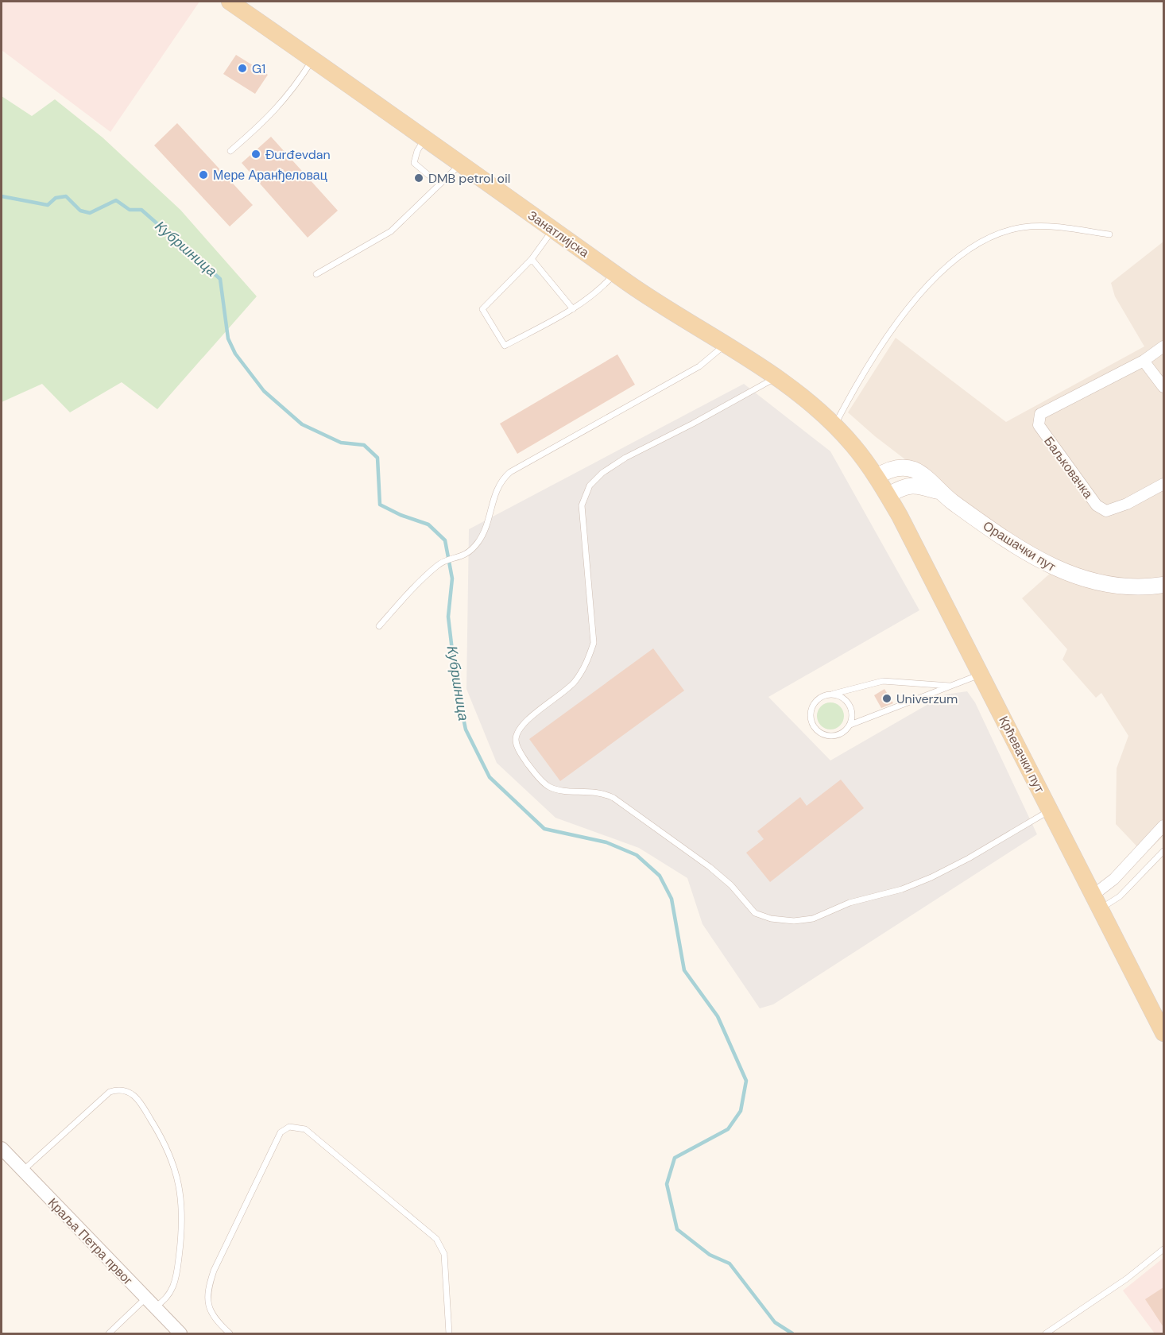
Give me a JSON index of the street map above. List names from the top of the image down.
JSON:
{
  "streets": {
    "main road": ["Занатлијска", "Орашачки пут", "Крћевачки пут"],
    "street": ["Баљковачка", "Краља Петра првог"]
  },
  "crossings": [
    ["Занатлијска", "Крћевачки пут"]
  ],
  "water": ["Кубршница"],
  "places": [
    "G1",
    "Đurđevdan",
    "Мере Аранђеловац",
    "DMB petrol oil",
    "Univerzum"
  ]
}
